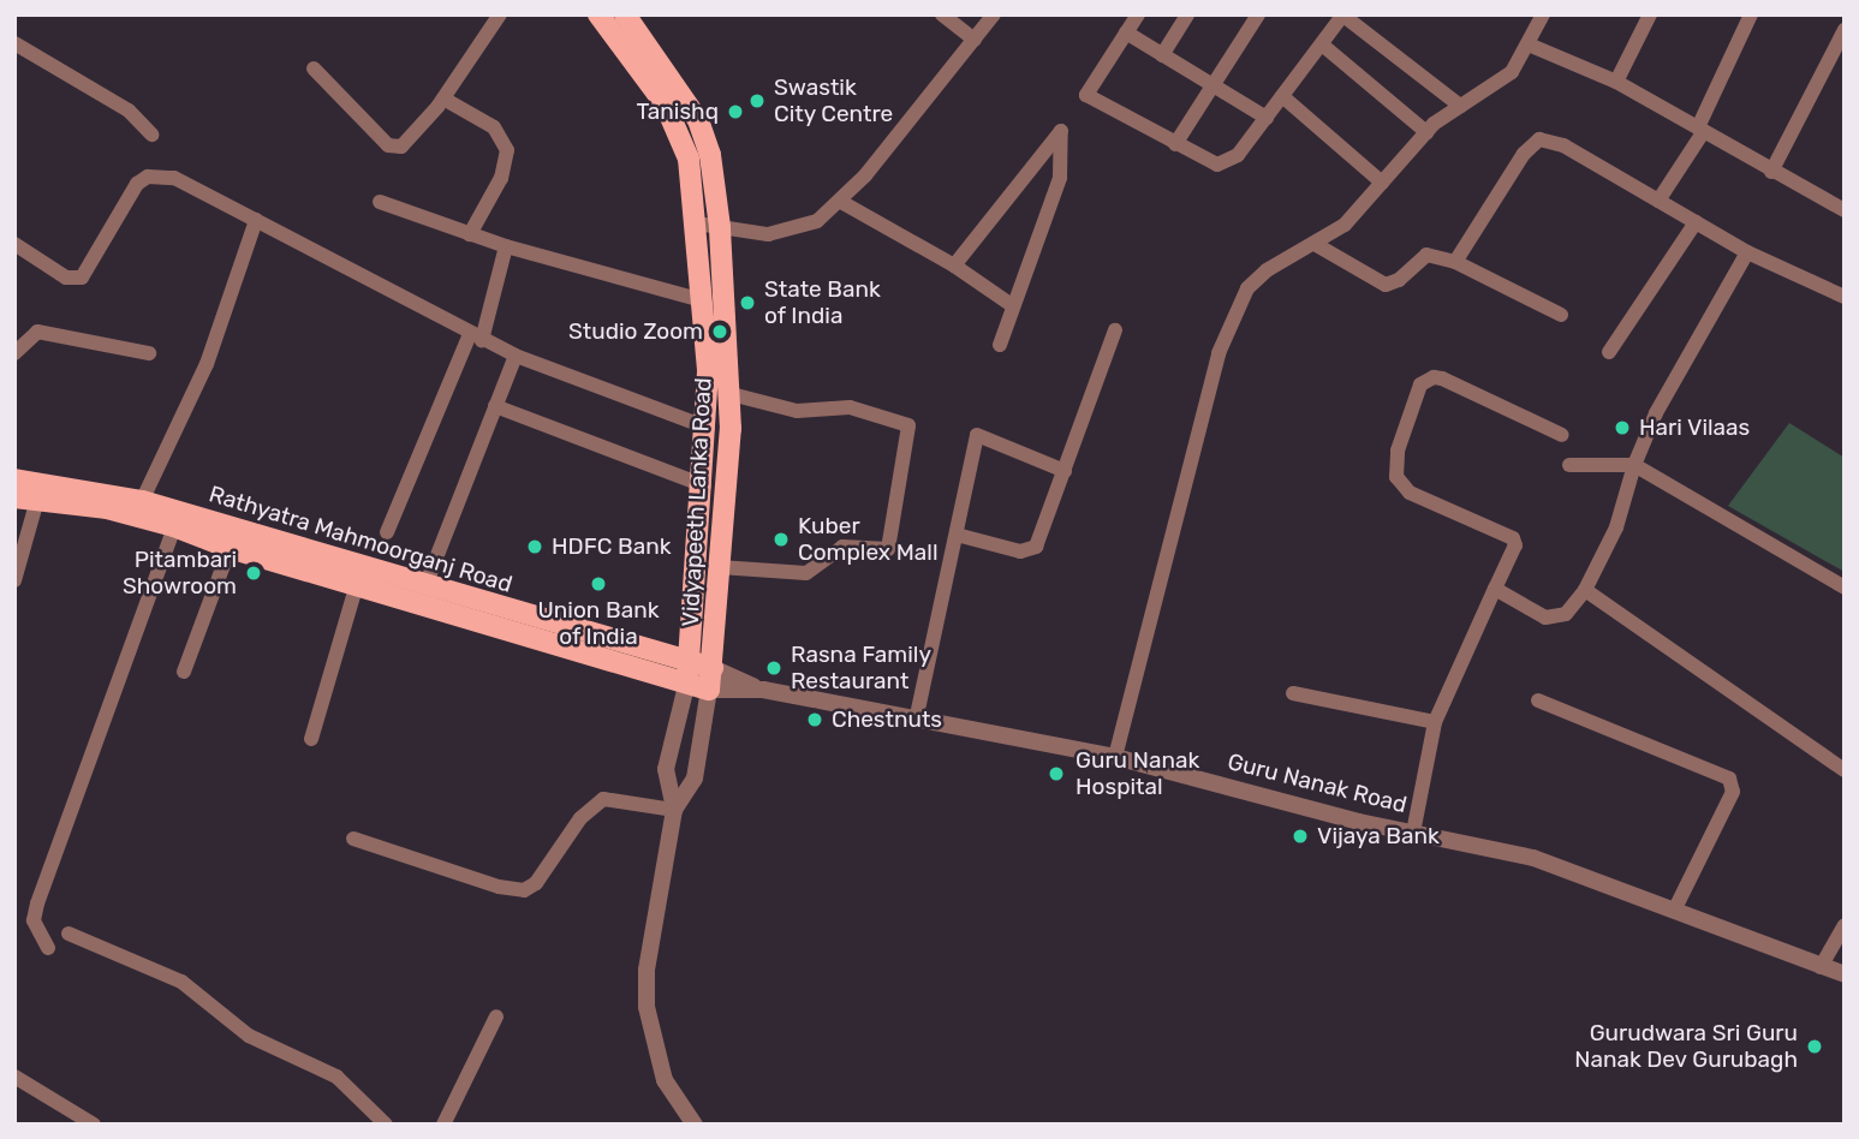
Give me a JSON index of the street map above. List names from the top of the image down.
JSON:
{
  "streets": {
    "main road": ["Vidyapeeth Lanka Road", "Rathyatra Mahmoorganj Road", "Guru Nanak Road"]
  },
  "crossings": [
    ["Vidyapeeth Lanka Road", "Rathyatra Mahmoorganj Road"],
    ["Vidyapeeth Lanka Road", "Guru Nanak Road"],
    ["Rathyatra Mahmoorganj Road", "Guru Nanak Road"]
  ],
  "places": [
    "Swastik City Centre",
    "Tanishq",
    "State Bank of India",
    "Studio Zoom",
    "Hari Vilaas",
    "Kuber Complex Mall",
    "HDFC Bank",
    "Pitambari Showroom",
    "Union Bank of India",
    "Rasna Family Restaurant",
    "Chestnuts",
    "Guru Nanak Hospital",
    "Vijaya Bank",
    "Gurudwara Sri Guru Nanak Dev Gurubagh"
  ]
}
